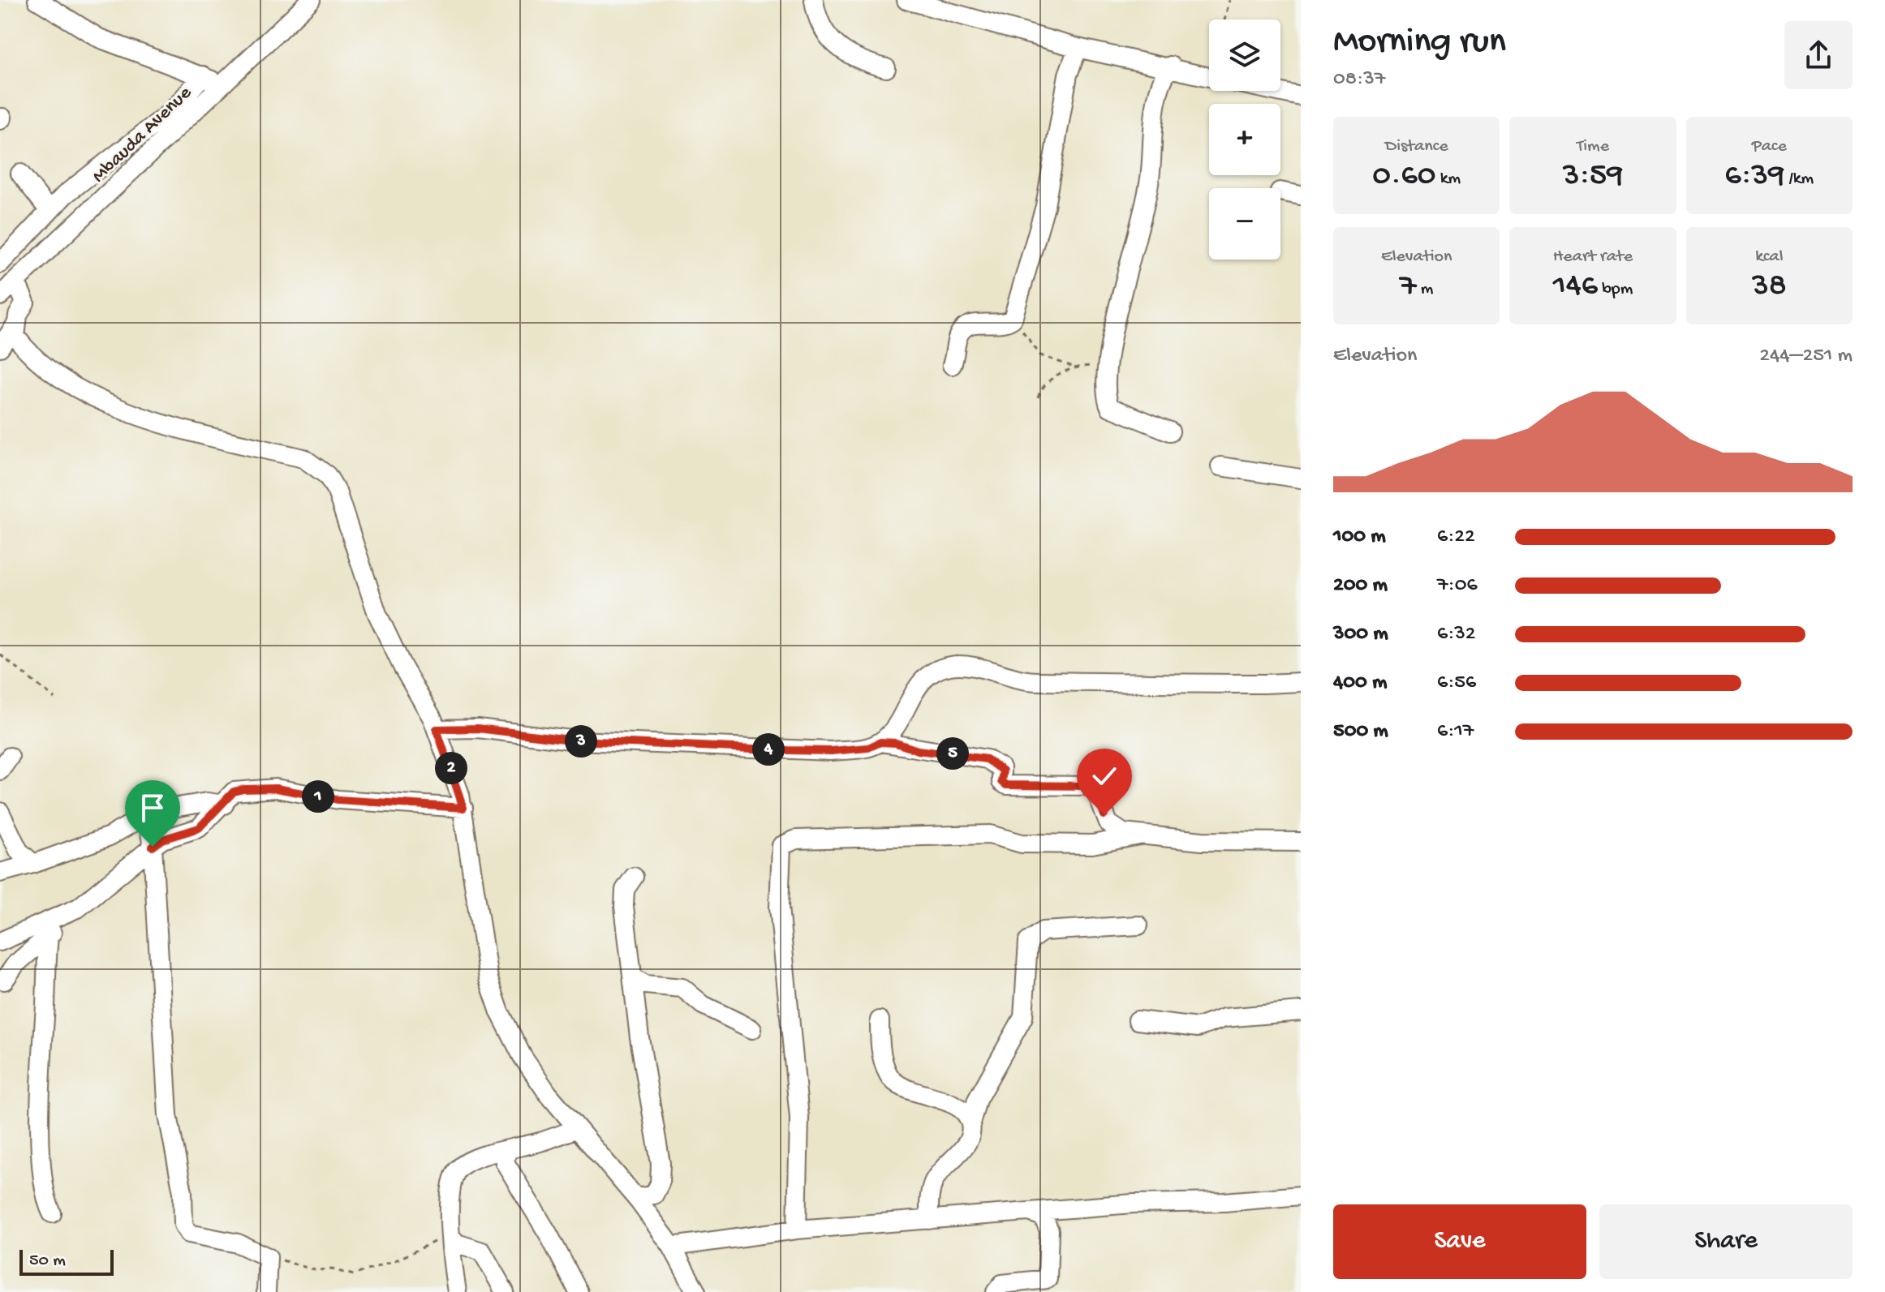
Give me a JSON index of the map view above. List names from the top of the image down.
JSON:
{
  "streets": {
    "street": ["Mbauda Avenue"]
  },
  "scale_bar": "50 m",
  "page": {
    "heading": ["Morning run", "08:37"],
    "map_buttons": ["+", "−"],
    "stats": [
      ["Distance", "0.60 km"],
      ["Time", "3:59"],
      ["Pace", "6:39 /km"],
      ["Elevation", "7 m"],
      ["Heart rate", "146 bpm"],
      ["kcal", "38"]
    ],
    "chart": ["Elevation", "244–251 m"],
    "list": [
      {
        "name": "100 m",
        "note": "6:22"
      },
      {
        "name": "200 m",
        "note": "7:06"
      },
      {
        "name": "300 m",
        "note": "6:32"
      },
      {
        "name": "400 m",
        "note": "6:56"
      },
      {
        "name": "500 m",
        "note": "6:17"
      }
    ],
    "pins": [
      "3",
      "4",
      "5",
      "2",
      "1"
    ],
    "buttons": ["Save", "Share"],
    "scale": "50 m"
  }
}
